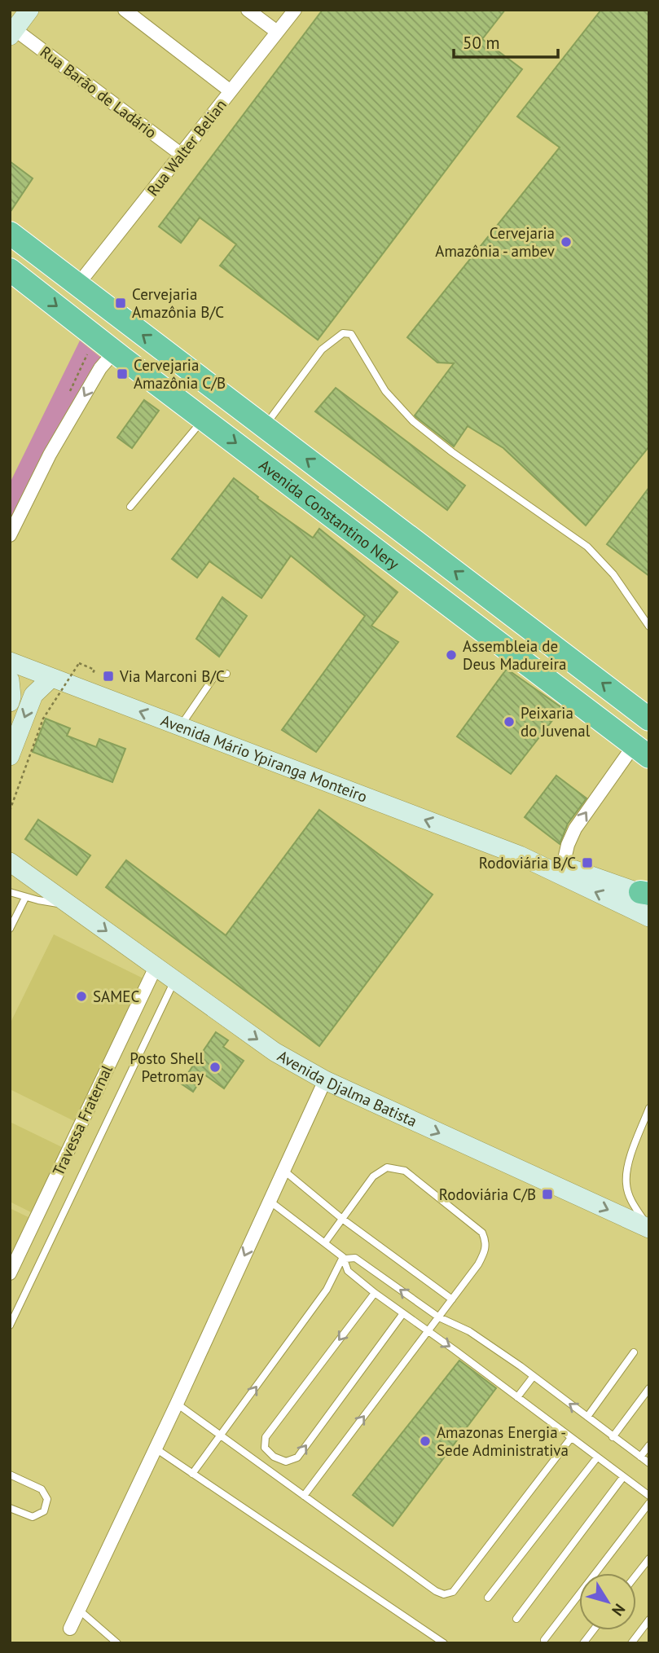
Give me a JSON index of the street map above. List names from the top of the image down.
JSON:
{
  "streets": {
    "highway": ["Avenida Constantino Nery"],
    "main road": ["Avenida Mário Ypiranga Monteiro", "Avenida Djalma Batista"],
    "street": ["Rua Barão de Ladário", "Rua Walter Belian", "Travessa Fraternal"]
  },
  "crossings": [
    ["Rua Barão de Ladário", "Rua Walter Belian"],
    ["Rua Walter Belian", "Avenida Constantino Nery"],
    ["Avenida Djalma Batista", "Travessa Fraternal"]
  ],
  "one_way": ["Avenida Mário Ypiranga Monteiro", "Avenida Djalma Batista"],
  "places": {
    "other": [
      "Cervejaria Amazônia - ambev",
      "Assembleia de Deus Madureira",
      "Peixaria do Juvenal",
      "SAMEC",
      "Posto Shell Petromay",
      "Amazonas Energia - Sede Administrativa"
    ],
    "transit": [
      "Cervejaria Amazônia B/C",
      "Cervejaria Amazônia C/B",
      "Via Marconi B/C",
      "Rodoviária B/C",
      "Rodoviária C/B"
    ]
  },
  "scale_bar": "50 m",
  "north": "bottom right"
}
